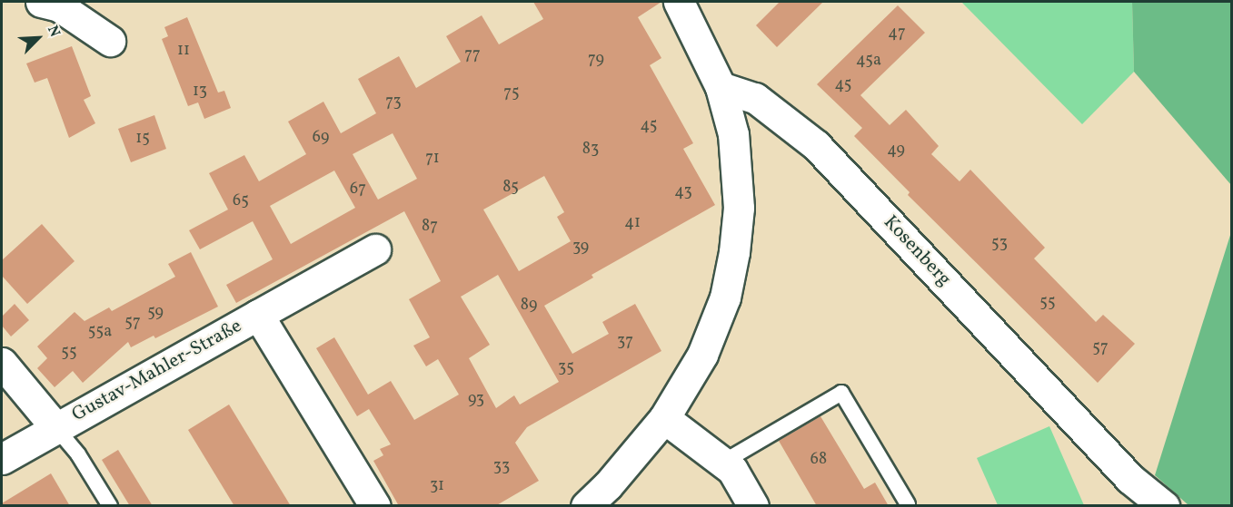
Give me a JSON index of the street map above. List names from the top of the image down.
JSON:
{
  "streets": {
    "street": ["Kosenberg", "Gustav-Mahler-Straße"]
  },
  "house_numbers": [
    "47",
    "11",
    "77",
    "79",
    "45a",
    "45",
    "13",
    "75",
    "73",
    "45",
    "69",
    "15",
    "83",
    "49",
    "71",
    "85",
    "67",
    "43",
    "65",
    "41",
    "87",
    "53",
    "39",
    "55",
    "89",
    "59",
    "57",
    "55a",
    "37",
    "57",
    "55",
    "35",
    "93",
    "68",
    "33",
    "31"
  ],
  "north": "top right"
}
